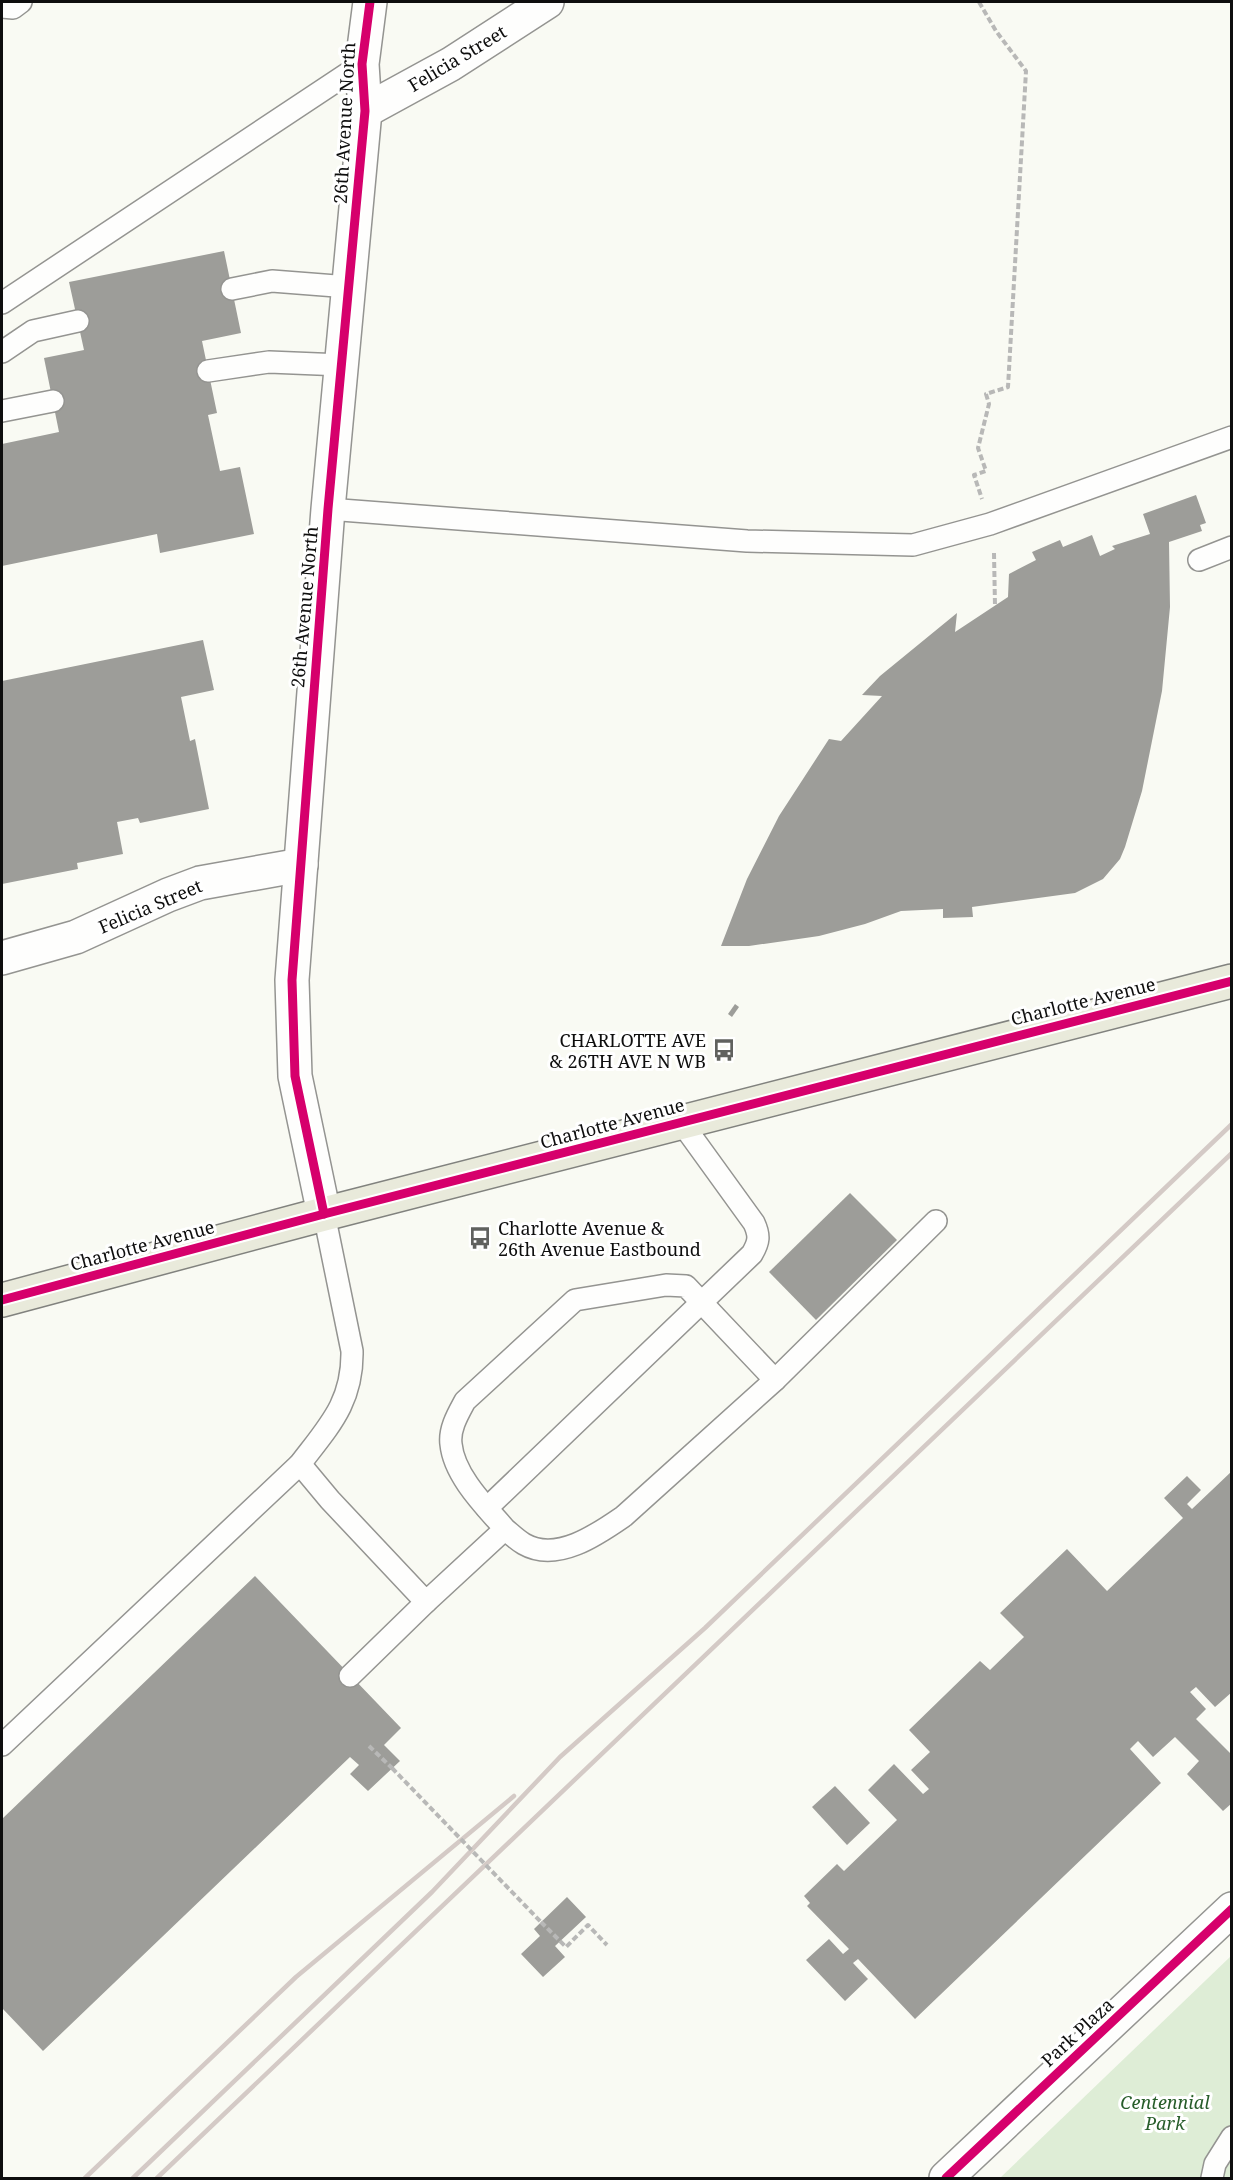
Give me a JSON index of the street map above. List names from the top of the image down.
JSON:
{
  "streets": {
    "main road": ["Charlotte Avenue"],
    "street": ["Felicia Street", "26th Avenue North", "Park Plaza"]
  },
  "crossings": [
    ["Felicia Street", "26th Avenue North"],
    ["26th Avenue North", "Charlotte Avenue"]
  ],
  "parks": ["Centennial Park"],
  "places": {
    "bus stop": ["CHARLOTTE AVE & 26TH AVE N WB", "Charlotte Avenue & 26th Avenue Eastbound"]
  }
}
